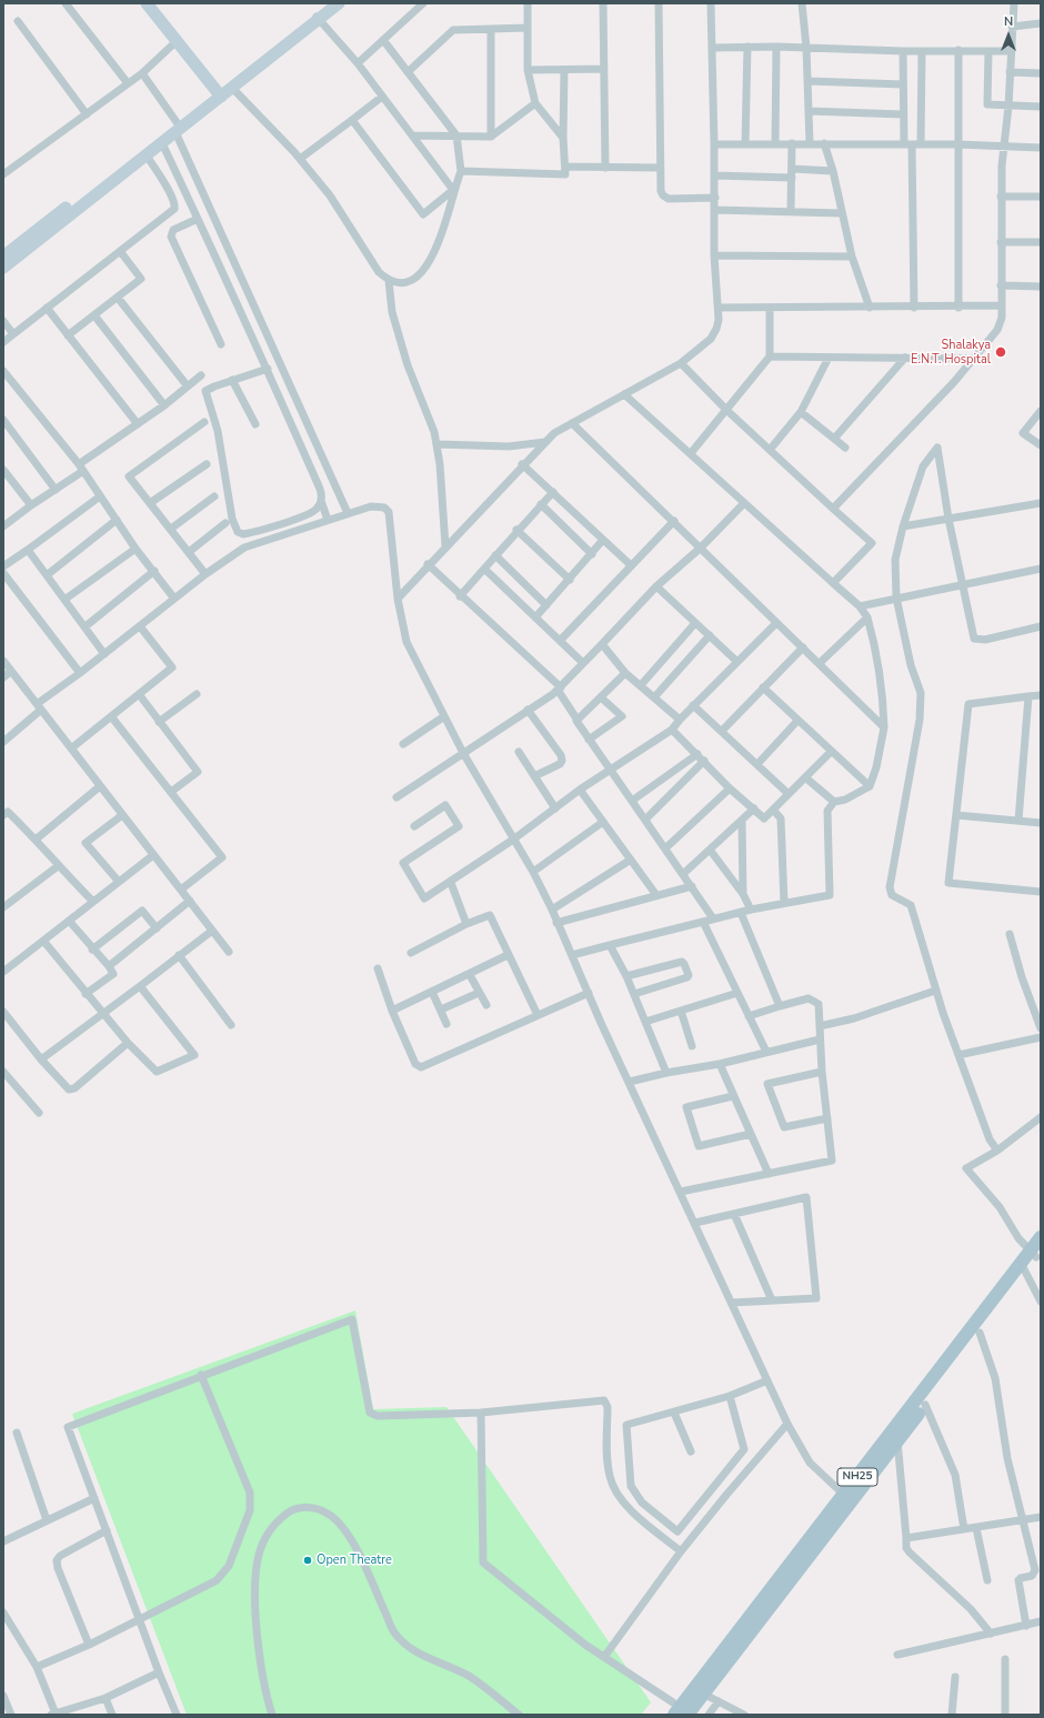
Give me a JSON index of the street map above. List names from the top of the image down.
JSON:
{
  "streets": {
    "main road": ["NH25"]
  },
  "places": ["Shalakya E.N.T. Hospital", "Open Theatre"],
  "north": "top"
}
